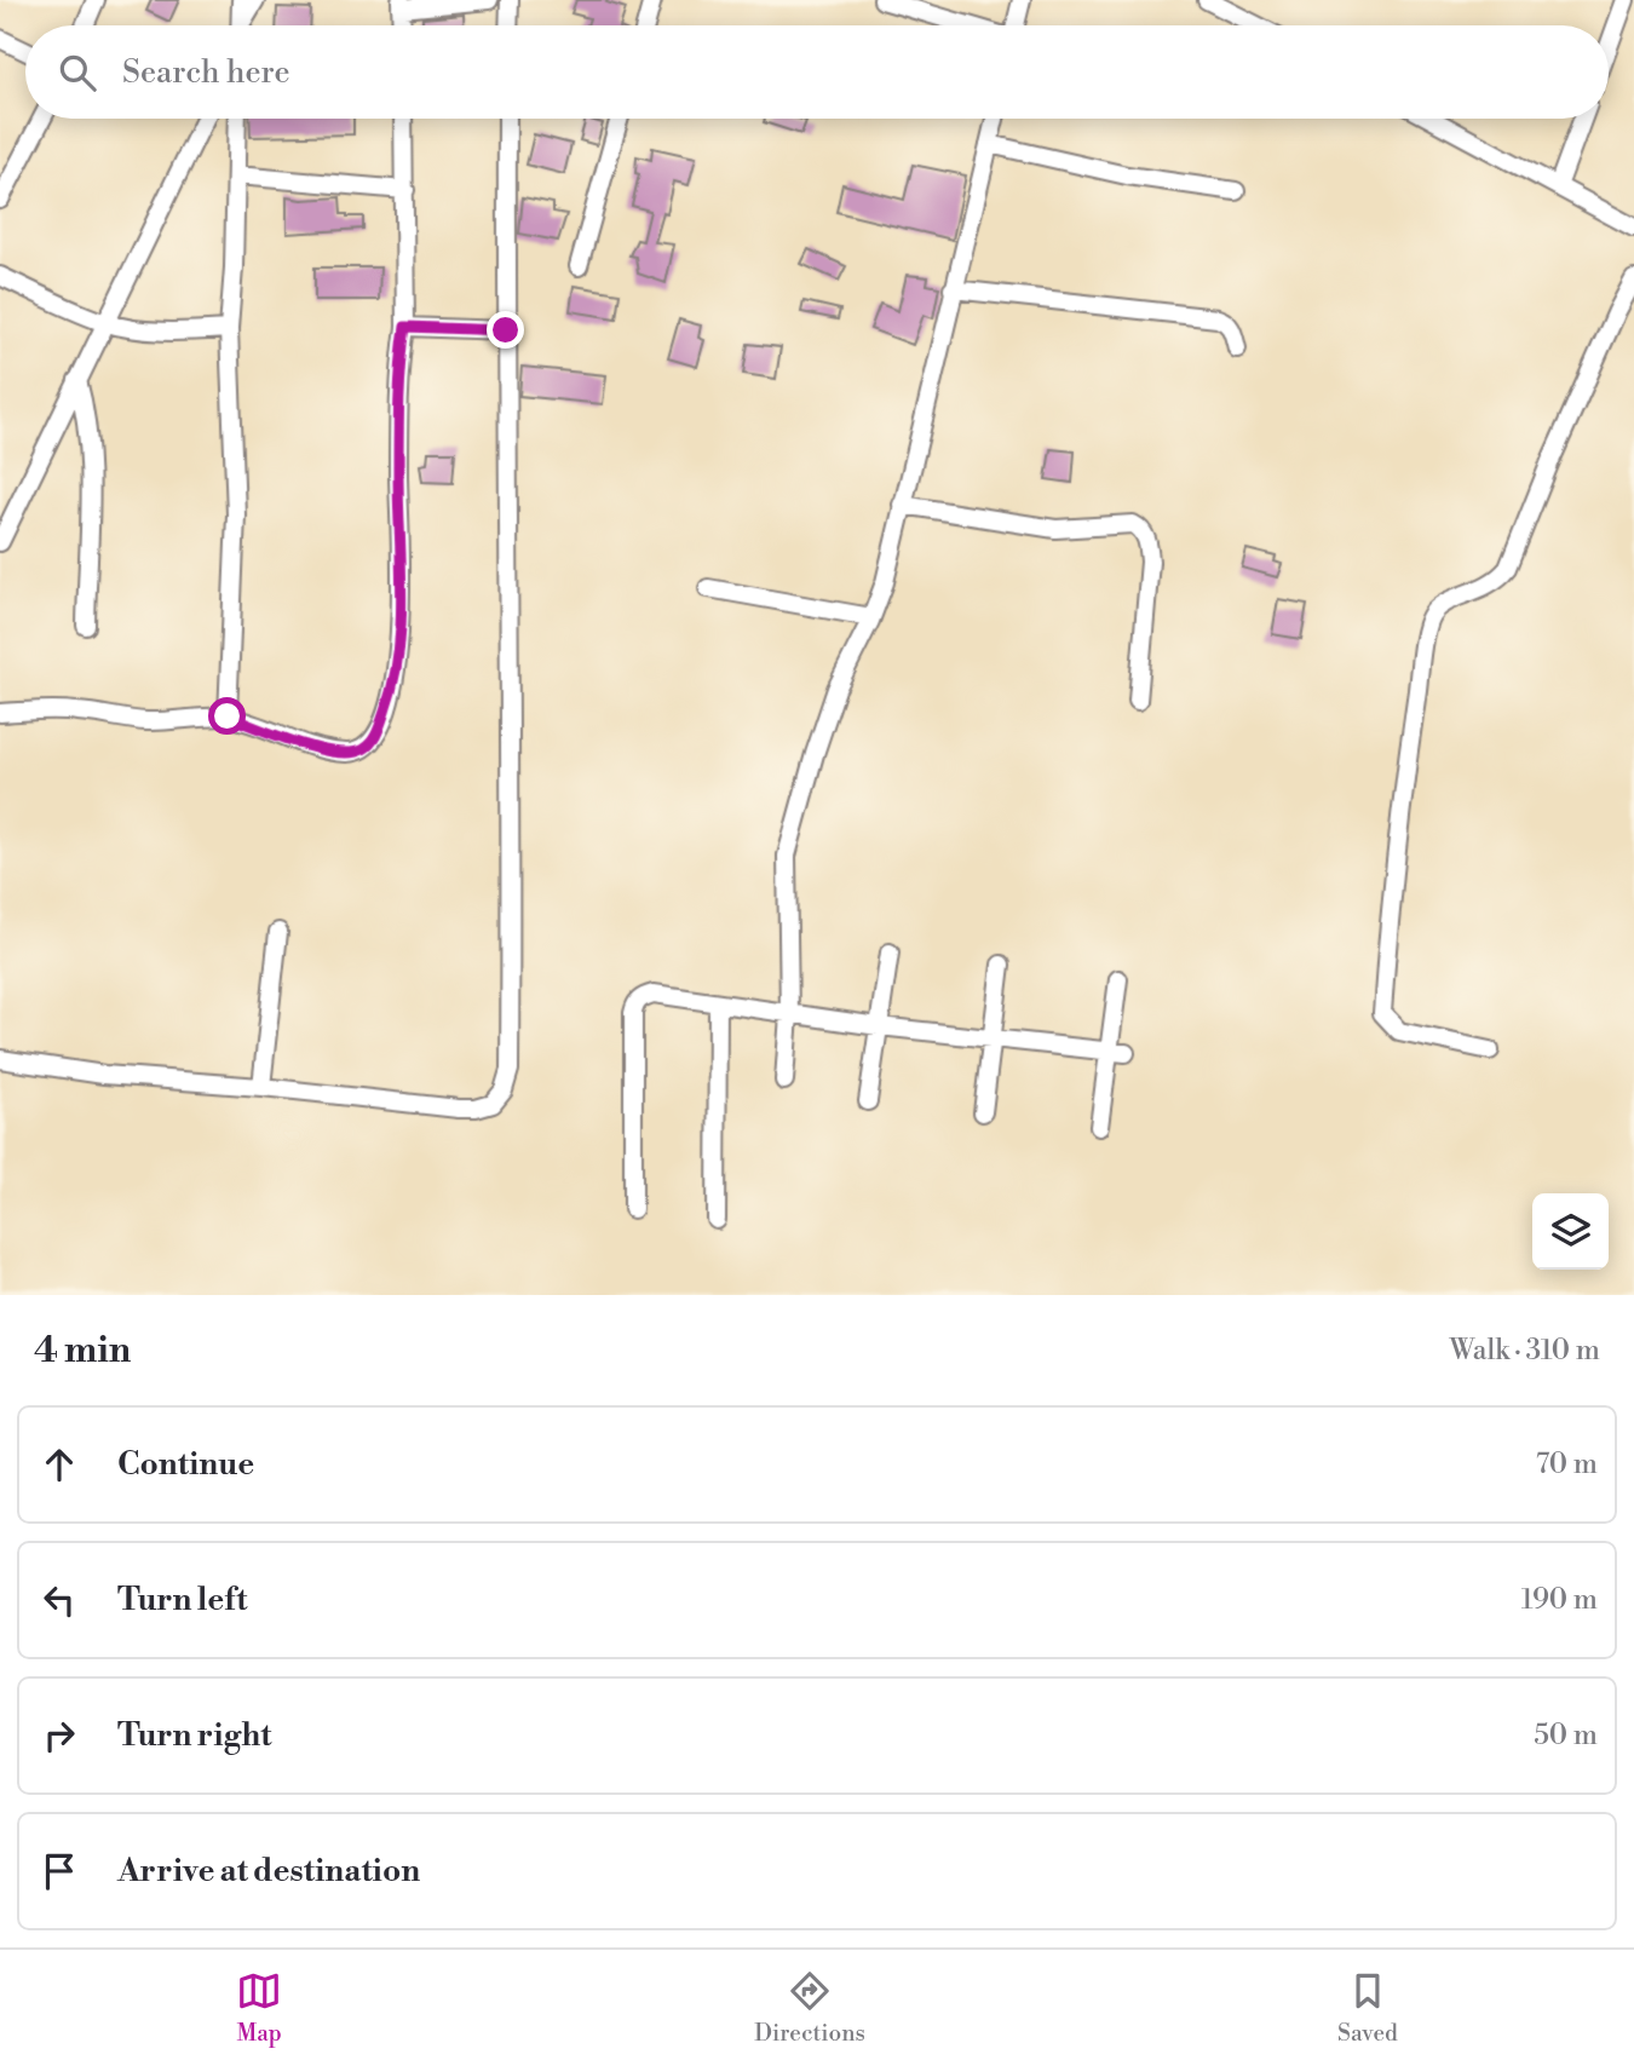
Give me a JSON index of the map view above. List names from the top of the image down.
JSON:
{
  "page": {
    "search": "Search here",
    "heading": ["4 min", "Walk · 310 m"],
    "list": [
      ["Continue", "70 m"],
      ["Turn left", "190 m"],
      ["Turn right", "50 m"],
      "Arrive at destination"
    ],
    "nav": ["Map", "Directions", "Saved"]
  }
}
